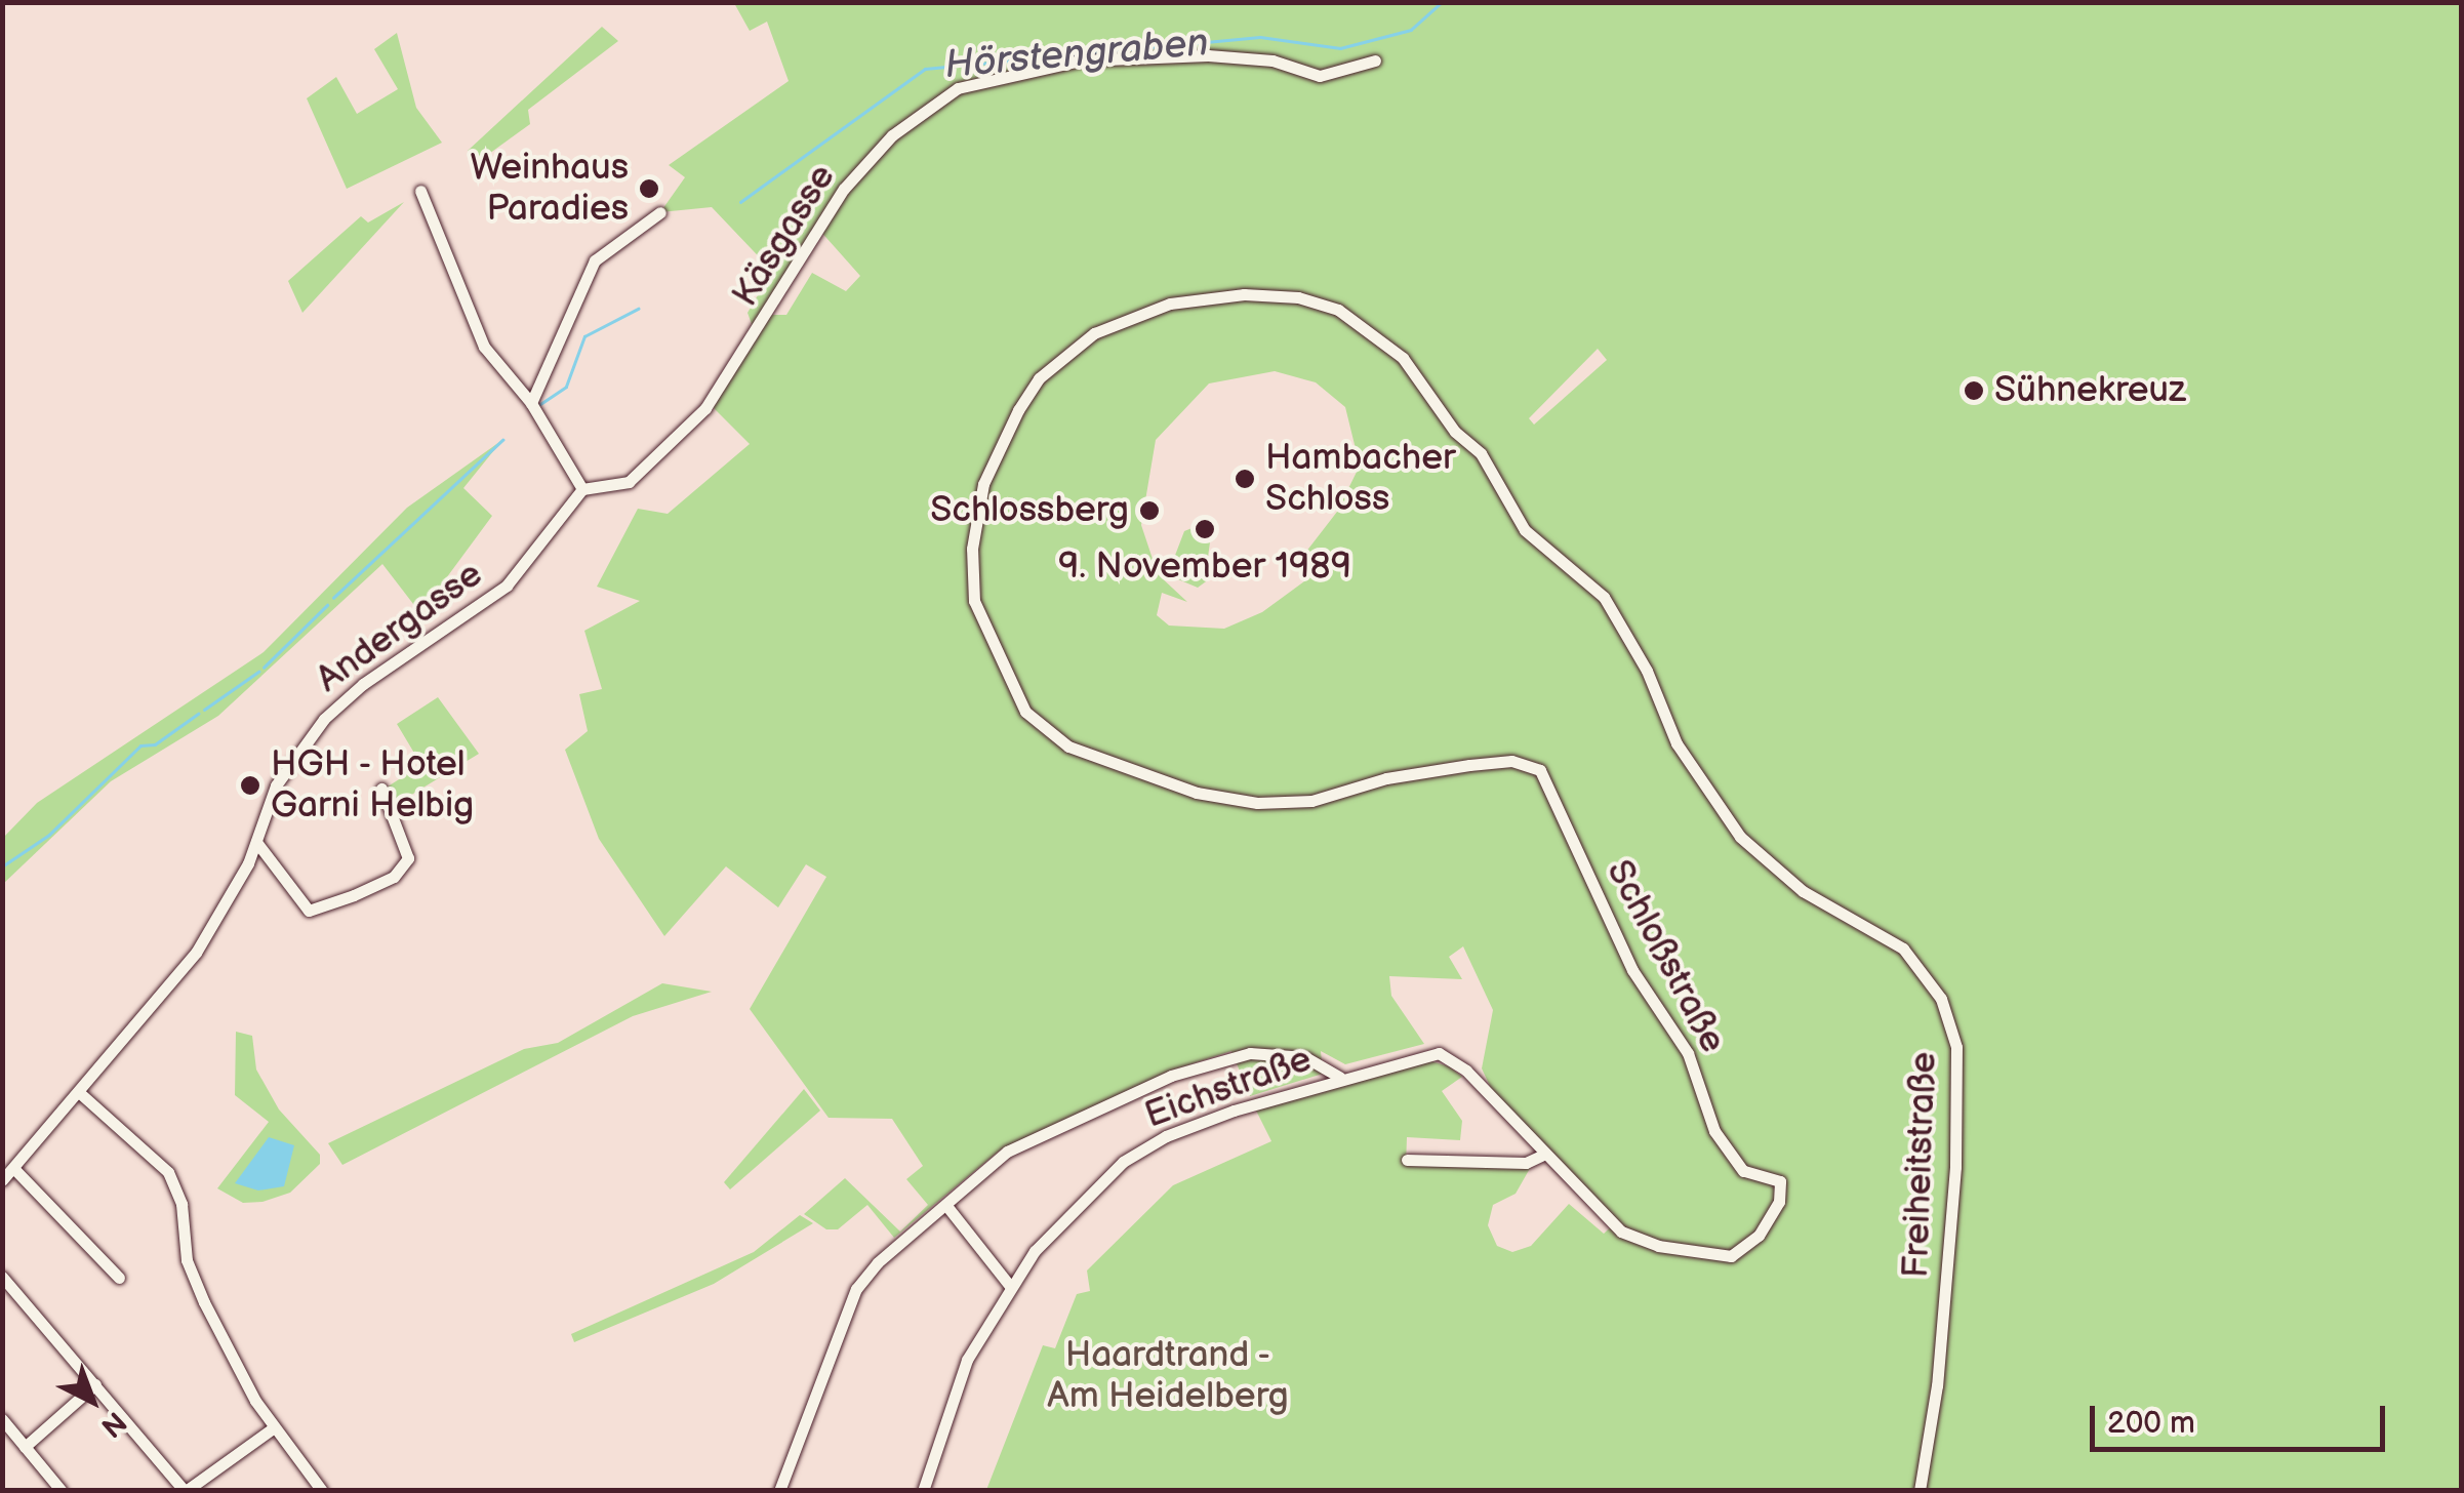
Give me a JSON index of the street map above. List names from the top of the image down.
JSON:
{
  "streets": {
    "street": [
      "Käsgasse",
      "Andergasse",
      "Schloßstraße",
      "Eichstraße",
      "Freiheitstraße"
    ]
  },
  "crossings": [
    ["Käsgasse", "Andergasse"],
    ["Schloßstraße", "Eichstraße"],
    ["Schloßstraße", "Freiheitstraße"]
  ],
  "water": ["Hörstengraben"],
  "parks": ["Haardtrand - Am Heidelberg"],
  "places": [
    "Weinhaus Paradies",
    "Sühnekreuz",
    "Hambacher Schloss",
    "Schlossberg",
    "9. November 1989",
    "HGH - Hotel Garni Helbig"
  ],
  "scale_bar": "200 m",
  "north": "bottom right"
}
